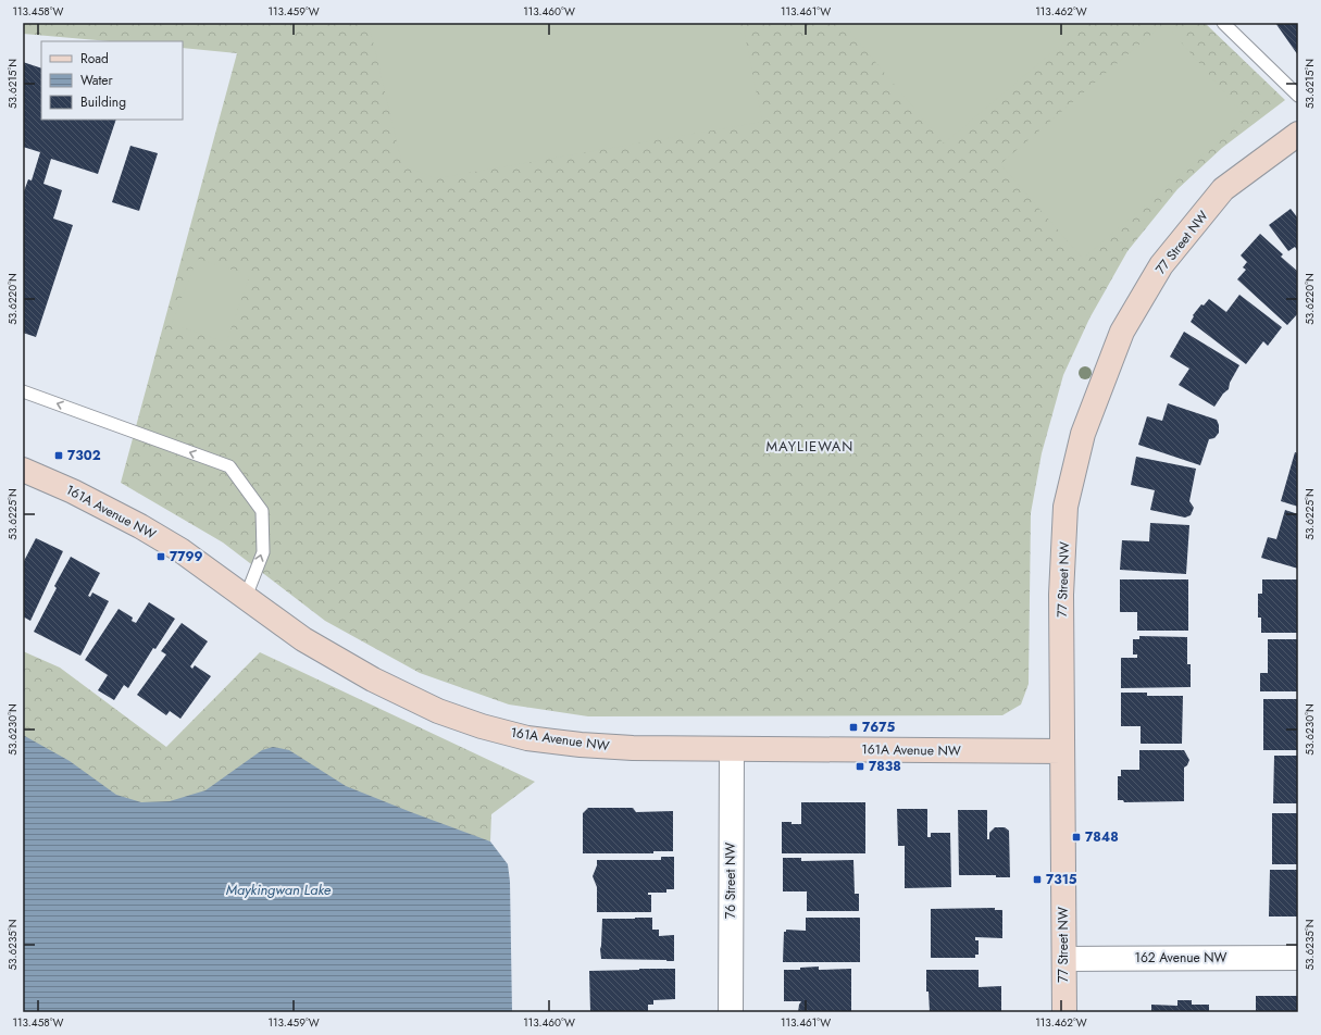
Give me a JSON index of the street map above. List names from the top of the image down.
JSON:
{
  "streets": {
    "street": [
      "77 Street NW",
      "161A Avenue NW",
      "76 Street NW",
      "162 Avenue NW"
    ]
  },
  "crossings": [
    ["77 Street NW", "161A Avenue NW"],
    ["77 Street NW", "162 Avenue NW"],
    ["161A Avenue NW", "76 Street NW"]
  ],
  "districts": ["MAYLIEWAN"],
  "water": ["Maykingwan Lake"],
  "places": {
    "transit": [
      "7302",
      "7799",
      "7675",
      "7838",
      "7848",
      "7315"
    ]
  },
  "legend": ["Road", "Water", "Building"],
  "coordinates": [
    "113.458°W",
    "113.459°W",
    "113.460°W",
    "113.461°W",
    "113.462°W",
    "53.6215°N",
    "53.6220°N",
    "53.6225°N",
    "53.6230°N",
    "53.6235°N"
  ]
}
